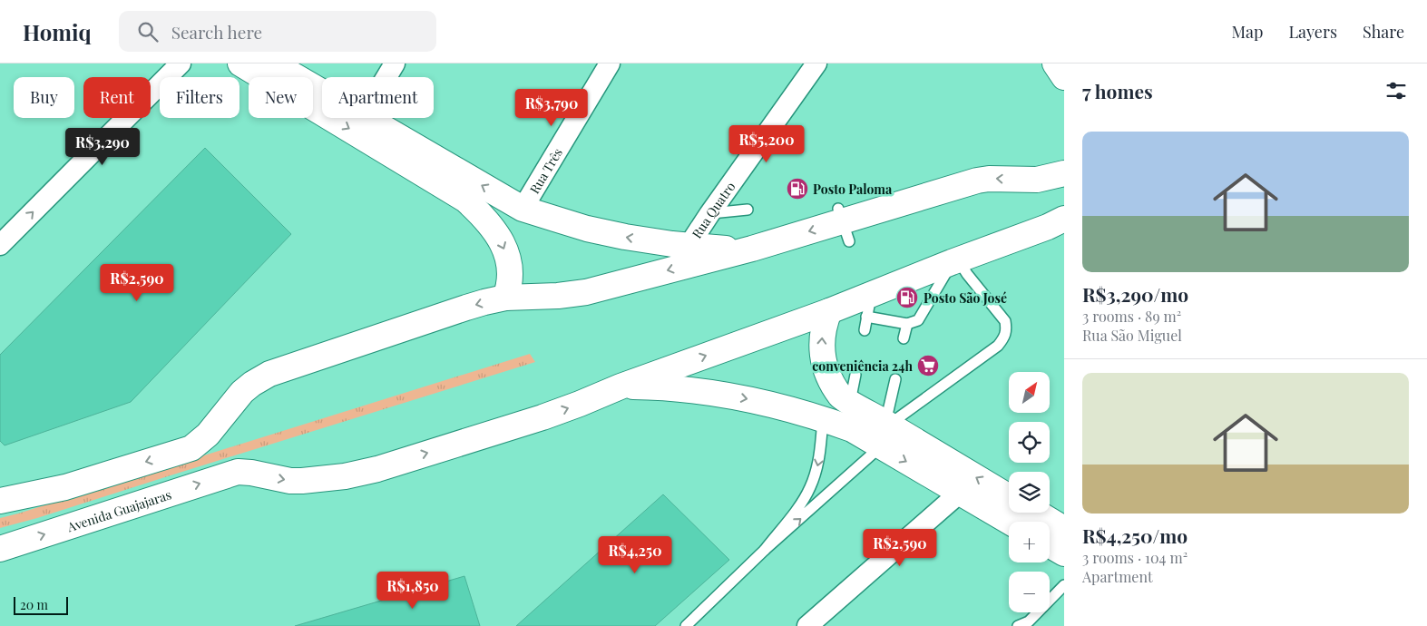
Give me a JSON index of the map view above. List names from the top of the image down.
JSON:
{
  "streets": {
    "main road": ["Avenida Guajajaras"],
    "street": ["Rua Três", "Rua Quatro"]
  },
  "places": {
    "fuel station": ["Posto Paloma", "Posto São José"],
    "supermarket": ["conveniência 24h"]
  },
  "scale_bar": "20 m",
  "north": "top right",
  "page": {
    "header": "Homiq",
    "search": "Search here",
    "nav": ["Map", "Layers", "Share"],
    "heading": "7 homes",
    "chip": [
      "Buy",
      "Rent",
      "Filters",
      "New",
      "Apartment"
    ],
    "price": [
      "R$3,790",
      "R$5,200",
      "R$3,290",
      "R$2,590",
      "R$2,590",
      "R$4,250",
      "R$1,850"
    ],
    "list": [
      {
        "name": "R$3,290/mo",
        "note": "3 rooms · 89 m² · Rua São Miguel"
      },
      {
        "name": "R$4,250/mo",
        "note": "3 rooms · 104 m² · Apartment"
      }
    ],
    "map_buttons": ["+", "−"],
    "scale": "20 m"
  }
}
